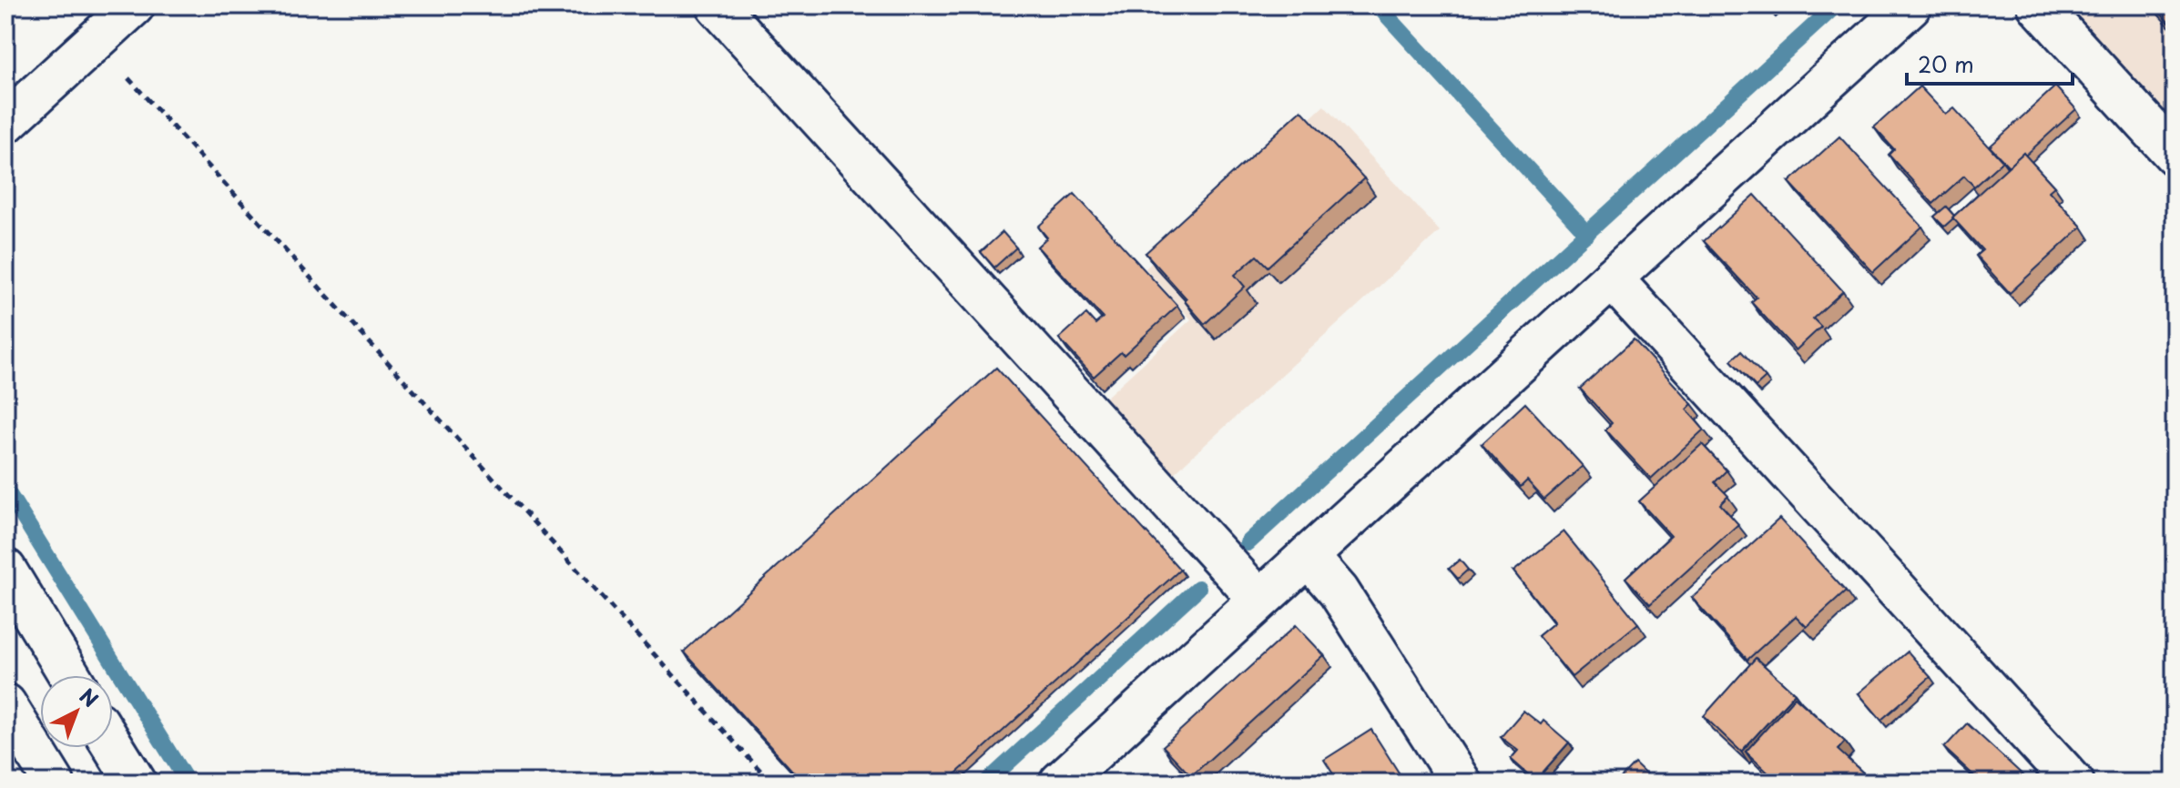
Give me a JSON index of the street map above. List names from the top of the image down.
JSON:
{
  "scale_bar": "20 m",
  "north": "top right"
}
